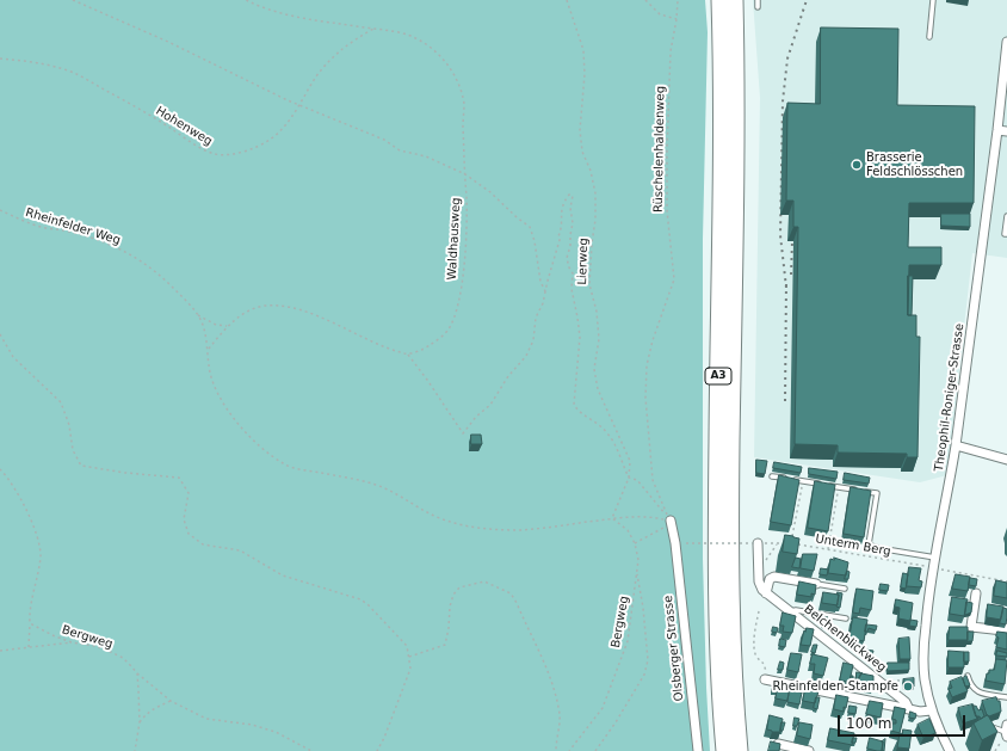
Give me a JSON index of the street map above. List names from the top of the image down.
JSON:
{
  "streets": {
    "highway": ["A3"],
    "street": ["Theophil-Roniger-Strasse", "Belchenblickweg", "Olsberger Strasse"],
    "path": [
      "Hohenweg",
      "Rüschelenhaldenweg",
      "Rheinfelder Weg",
      "Waldhausweg",
      "Lierweg",
      "Unterm Berg",
      "Bergweg"
    ]
  },
  "crossings": [
    ["Hohenweg", "Waldhausweg"],
    ["Rüschelenhaldenweg", "Rheinfelder Weg"],
    ["Rüschelenhaldenweg", "Olsberger Strasse"],
    ["Rheinfelder Weg", "Lierweg"],
    ["Rheinfelder Weg", "Olsberger Strasse"],
    ["Theophil-Roniger-Strasse", "Unterm Berg"]
  ],
  "places": ["Brasserie Feldschlösschen", "Rheinfelden-Stampfe"],
  "scale_bar": "100 m"
}
